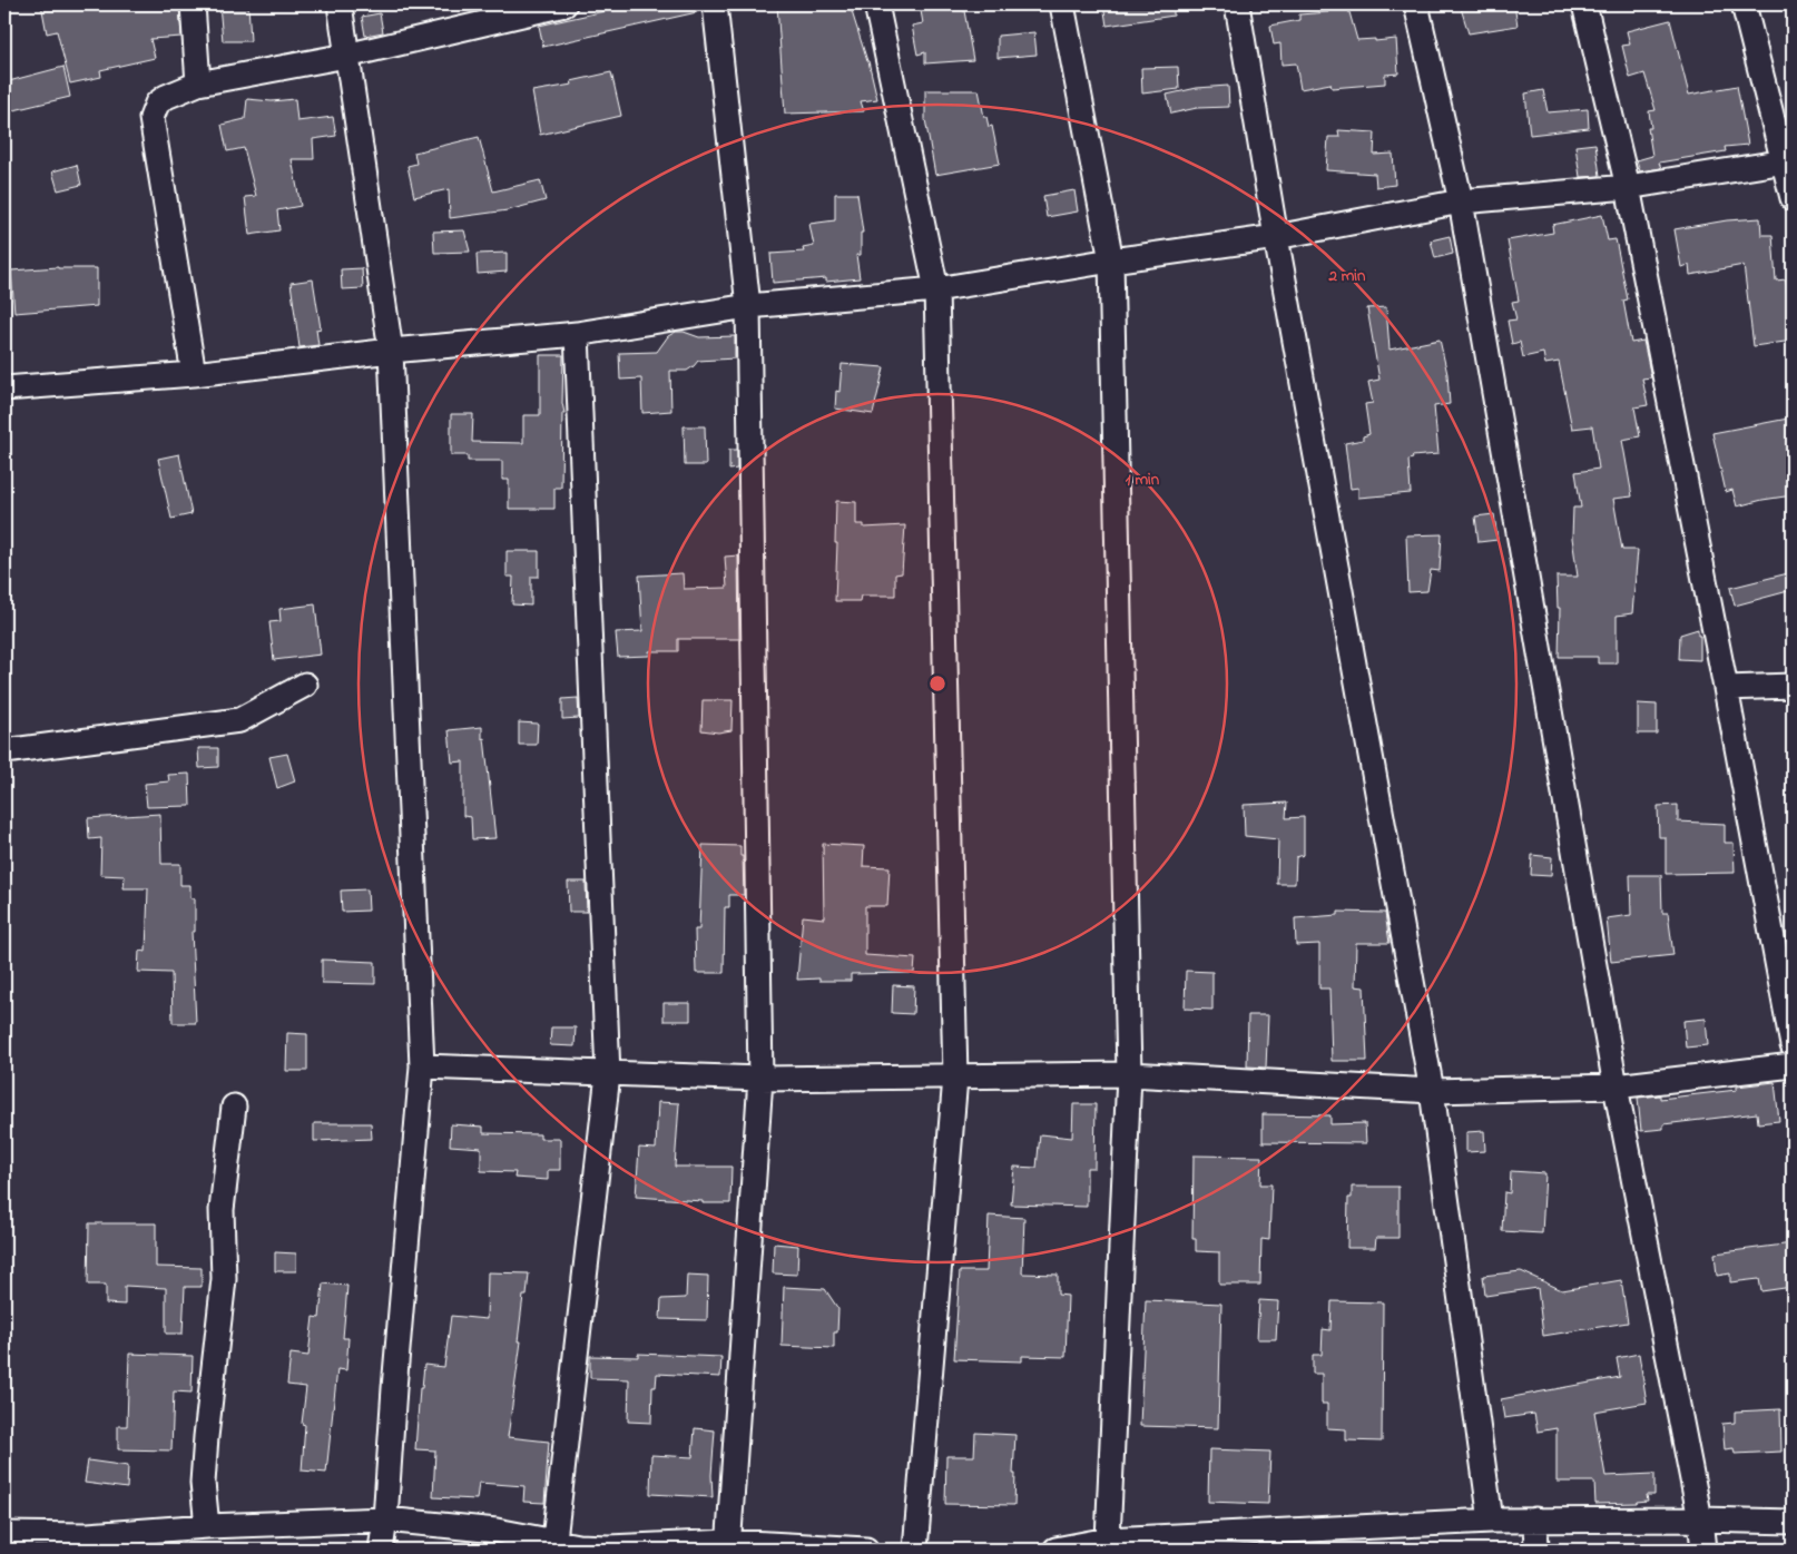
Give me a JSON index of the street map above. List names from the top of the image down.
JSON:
{
  "rings": ["2 min", "1 min"]
}
